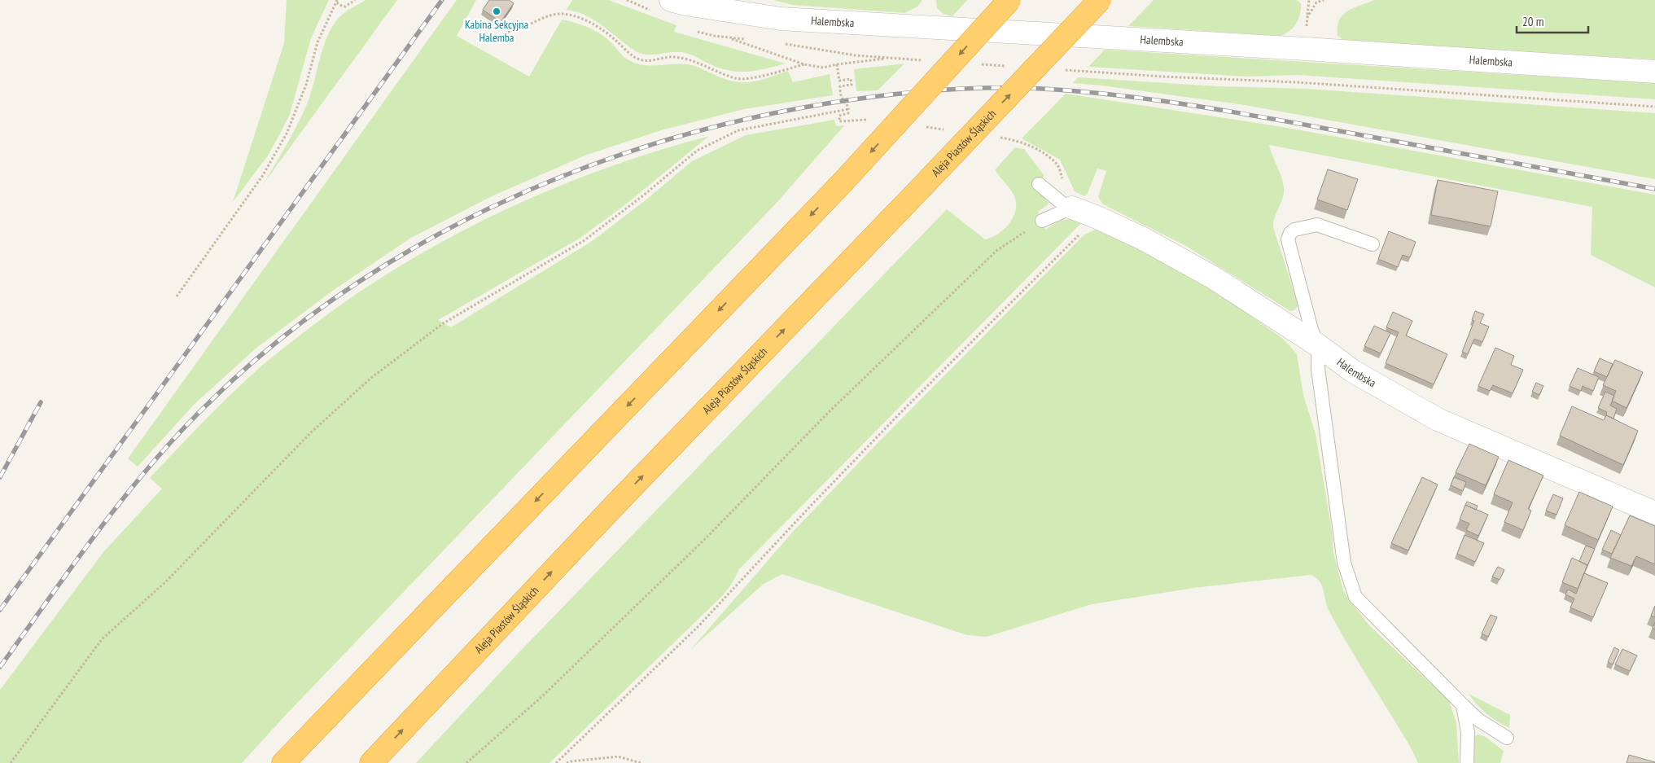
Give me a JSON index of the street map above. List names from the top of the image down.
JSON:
{
  "streets": {
    "highway": ["Aleja Piastów Śląskich"],
    "street": ["Halembska"]
  },
  "places": ["Kabina Sekcyjna Halemba"],
  "scale_bar": "20 m"
}
